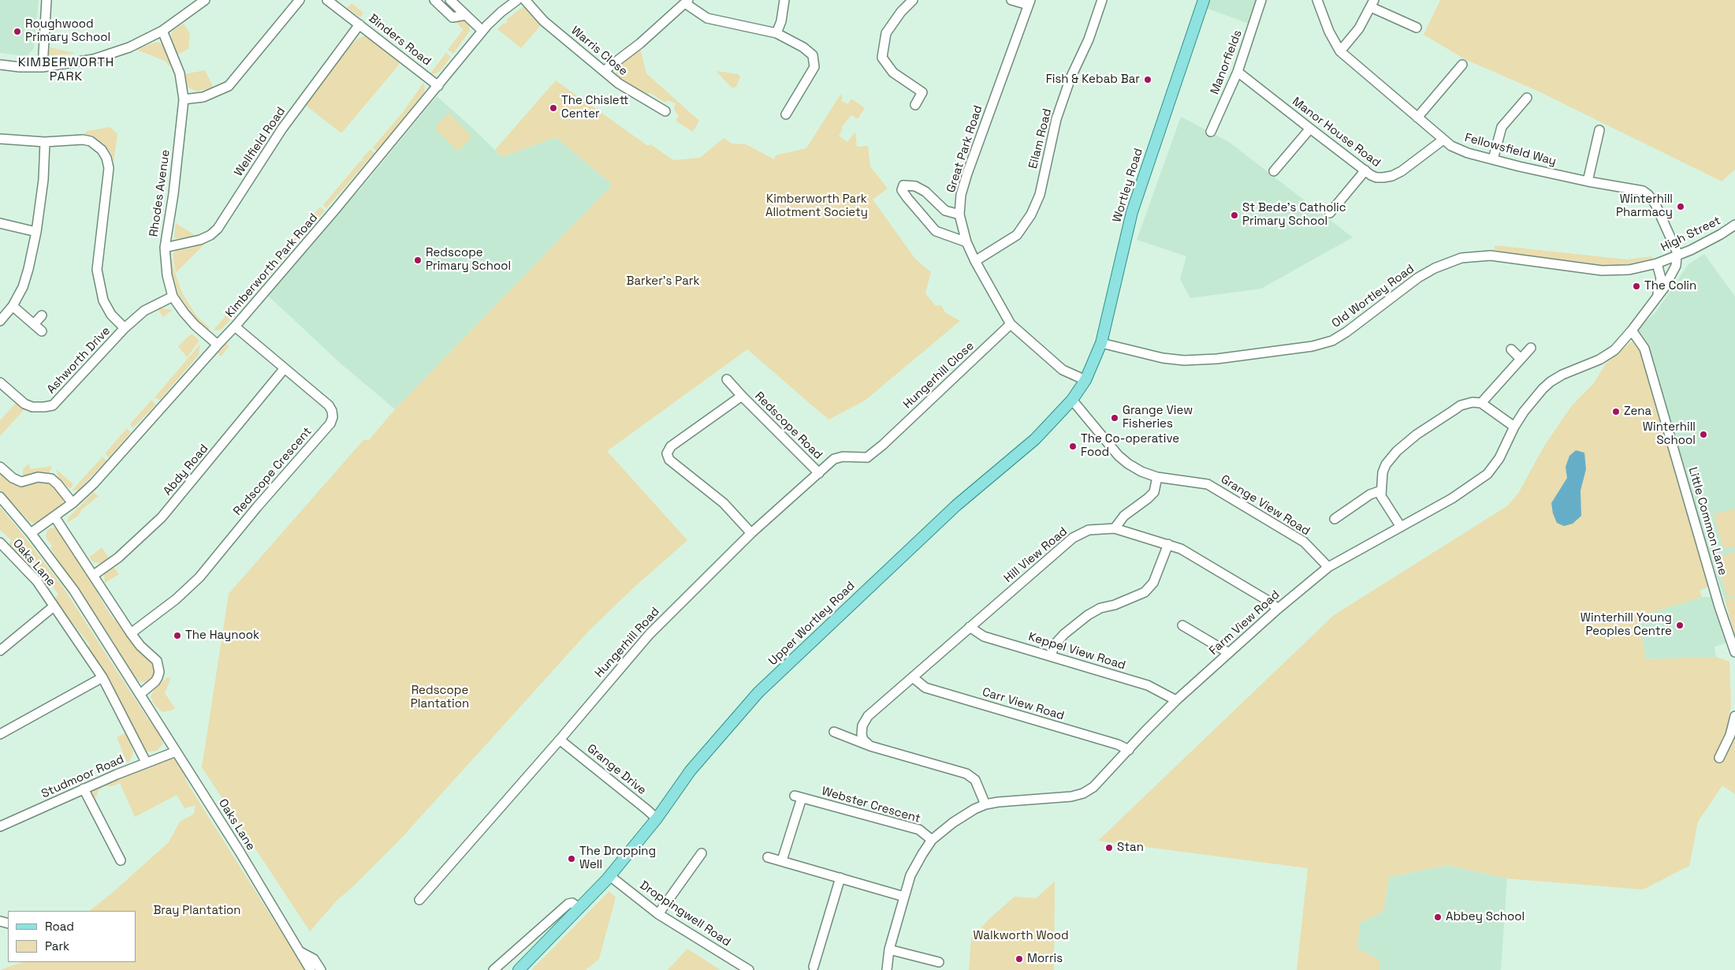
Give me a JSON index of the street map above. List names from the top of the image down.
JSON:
{
  "streets": {
    "main road": ["Wortley Road", "Upper Wortley Road"],
    "street": [
      "Binders Road",
      "Warris Close",
      "Manorfields",
      "Manor House Road",
      "Eilam Road",
      "Wellfield Road",
      "Great Park Road",
      "Fellowsfield Way",
      "Rhodes Avenue",
      "High Street",
      "Kimberworth Park Road",
      "Old Wortley Road",
      "Ashworth Drive",
      "Hungerhill Close",
      "Redscope Road",
      "Abdy Road",
      "Redscope Crescent",
      "Grange View Road",
      "Little Common Lane",
      "Hill View Road",
      "Oaks Lane",
      "Farm View Road",
      "Hungerhill Road",
      "Keppel View Road",
      "Carr View Road",
      "Grange Drive",
      "Studmoor Road",
      "Webster Crescent",
      "Droppingwell Road"
    ]
  },
  "crossings": [
    ["Binders Road", "Wellfield Road"],
    ["Binders Road", "Kimberworth Park Road"],
    ["Manorfields", "Manor House Road"],
    ["Manor House Road", "Fellowsfield Way"],
    ["Eilam Road", "Great Park Road"],
    ["Wellfield Road", "Rhodes Avenue"],
    ["Great Park Road", "Wortley Road"],
    ["Great Park Road", "Hungerhill Close"],
    ["Great Park Road", "Upper Wortley Road"],
    ["Fellowsfield Way", "High Street"],
    ["Fellowsfield Way", "Farm View Road"],
    ["Wortley Road", "Old Wortley Road"],
    ["Wortley Road", "Upper Wortley Road"],
    ["Rhodes Avenue", "Kimberworth Park Road"],
    ["Rhodes Avenue", "Ashworth Drive"],
    ["High Street", "Old Wortley Road"],
    ["High Street", "Farm View Road"],
    ["Kimberworth Park Road", "Redscope Crescent"],
    ["Kimberworth Park Road", "Oaks Lane"],
    ["Old Wortley Road", "Farm View Road"],
    ["Hungerhill Close", "Hungerhill Road"],
    ["Redscope Road", "Hungerhill Road"],
    ["Abdy Road", "Redscope Crescent"],
    ["Grange View Road", "Farm View Road"],
    ["Grange View Road", "Upper Wortley Road"],
    ["Little Common Lane", "Farm View Road"],
    ["Hill View Road", "Farm View Road"],
    ["Hill View Road", "Keppel View Road"],
    ["Hill View Road", "Carr View Road"],
    ["Oaks Lane", "Studmoor Road"],
    ["Farm View Road", "Keppel View Road"],
    ["Farm View Road", "Carr View Road"],
    ["Farm View Road", "Webster Crescent"],
    ["Upper Wortley Road", "Grange Drive"],
    ["Upper Wortley Road", "Droppingwell Road"],
    ["Hungerhill Road", "Grange Drive"]
  ],
  "districts": ["KIMBERWORTH PARK"],
  "parks": [
    "Kimberworth Park Allotment Society",
    "Barker's Park",
    "Redscope Plantation",
    "Bray Plantation",
    "Walkworth Wood"
  ],
  "places": [
    "Roughwood Primary School",
    "Fish & Kebab Bar",
    "The Chislett Center",
    "Winterhill Pharmacy",
    "St Bede's Catholic Primary School",
    "Redscope Primary School",
    "The Colin",
    "Zena",
    "Grange View Fisheries",
    "Winterhill School",
    "The Co-operative Food",
    "Winterhill Young Peoples Centre",
    "The Haynook",
    "Stan",
    "The Dropping Well",
    "Abbey School",
    "Morris"
  ],
  "legend": ["Road", "Park"]
}
